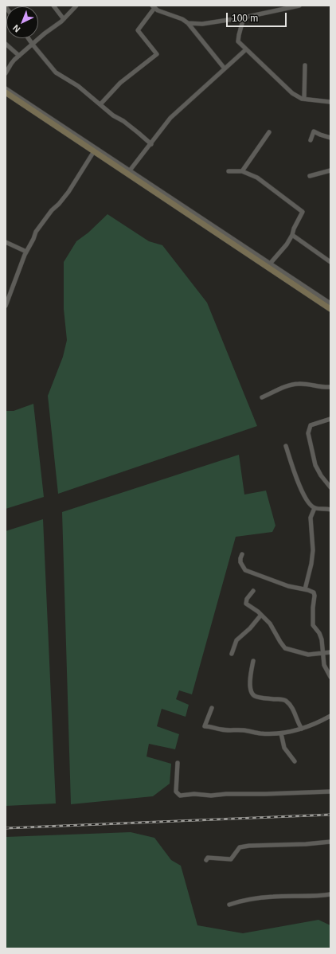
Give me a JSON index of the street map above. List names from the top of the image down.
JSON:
{
  "scale_bar": "100 m",
  "north": "bottom left"
}
